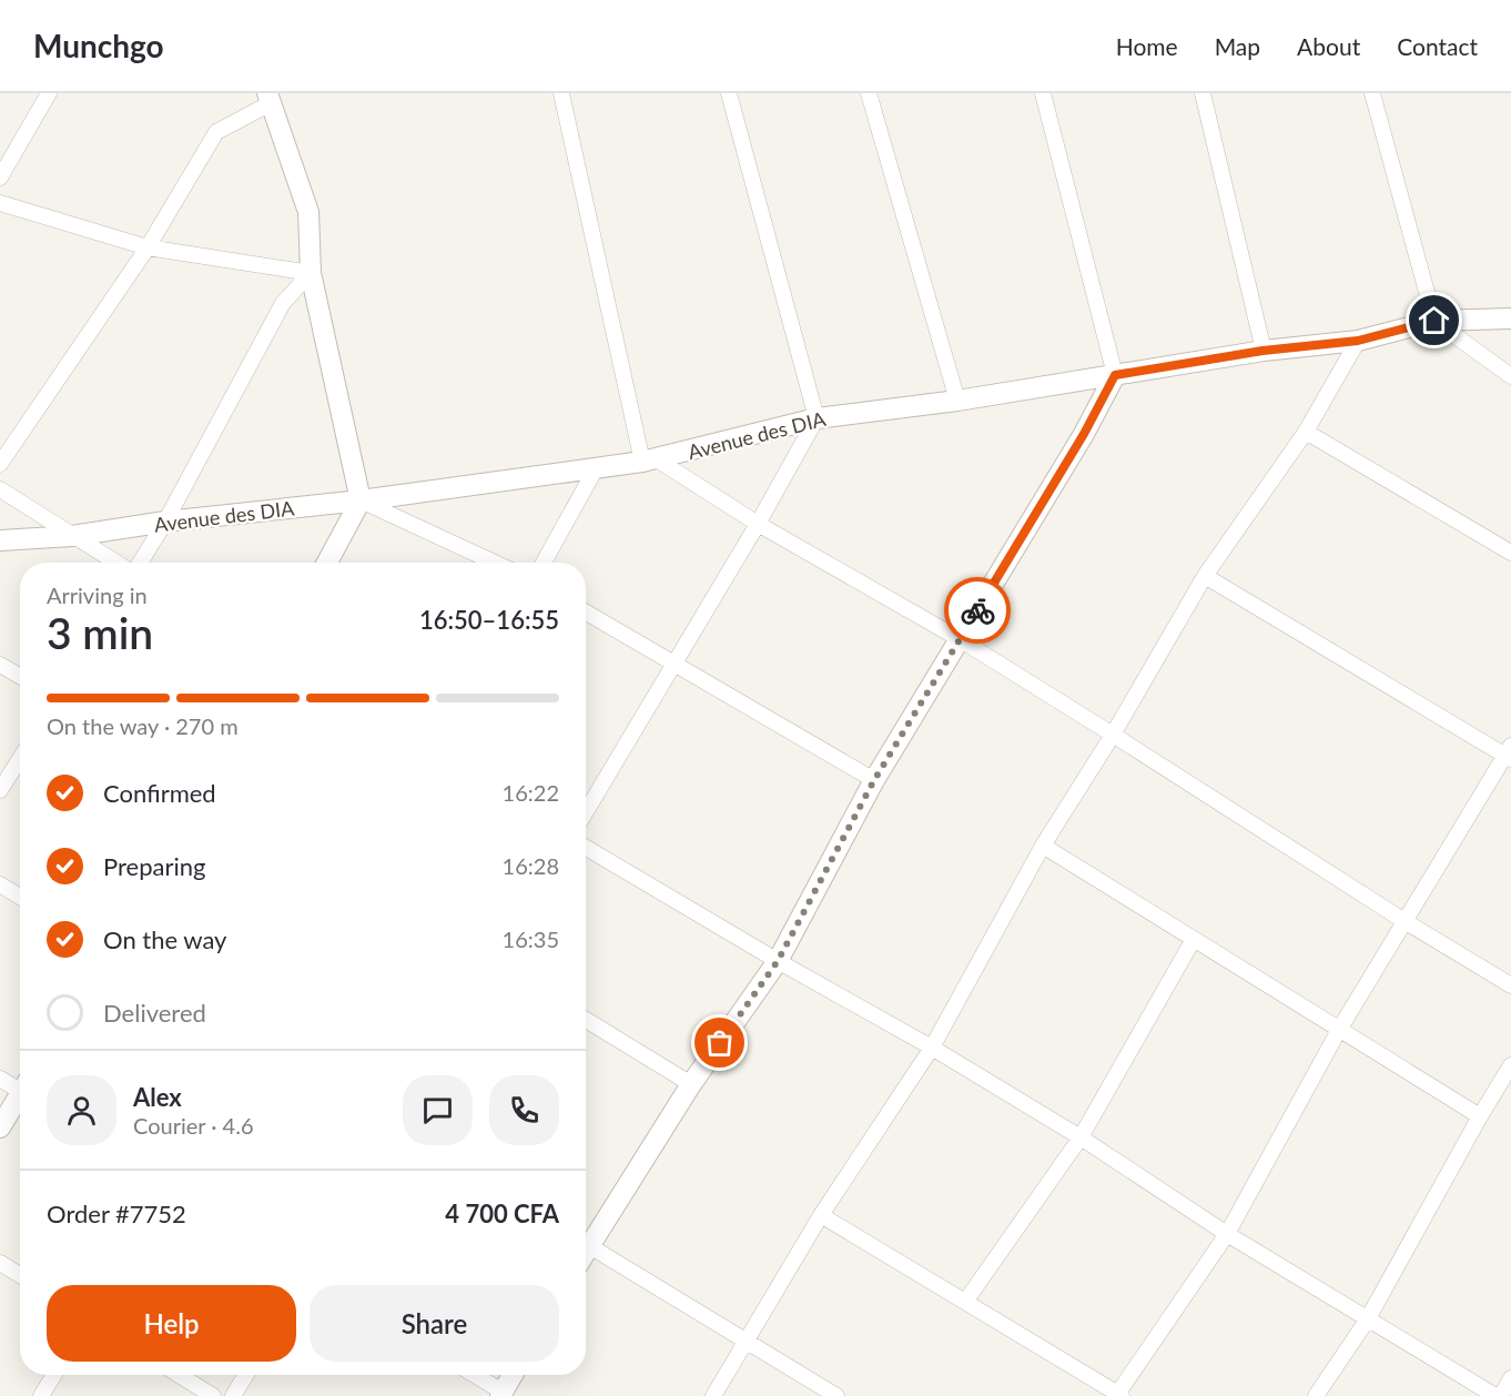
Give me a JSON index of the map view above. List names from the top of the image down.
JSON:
{
  "streets": {
    "street": ["Avenue des DIA"]
  },
  "page": {
    "header": "Munchgo",
    "nav": [
      "Home",
      "Map",
      "About",
      "Contact"
    ],
    "heading": ["3 min", "Arriving in", "16:50–16:55"],
    "panel": [
      "Alex",
      "Courier · 4.6",
      "Order #7752",
      "4 700 CFA"
    ],
    "bar": "On the way · 270 m",
    "list": [
      ["Confirmed", "16:22"],
      ["Preparing", "16:28"],
      ["On the way", "16:35"],
      "Delivered"
    ],
    "buttons": ["Help", "Share"]
  }
}
